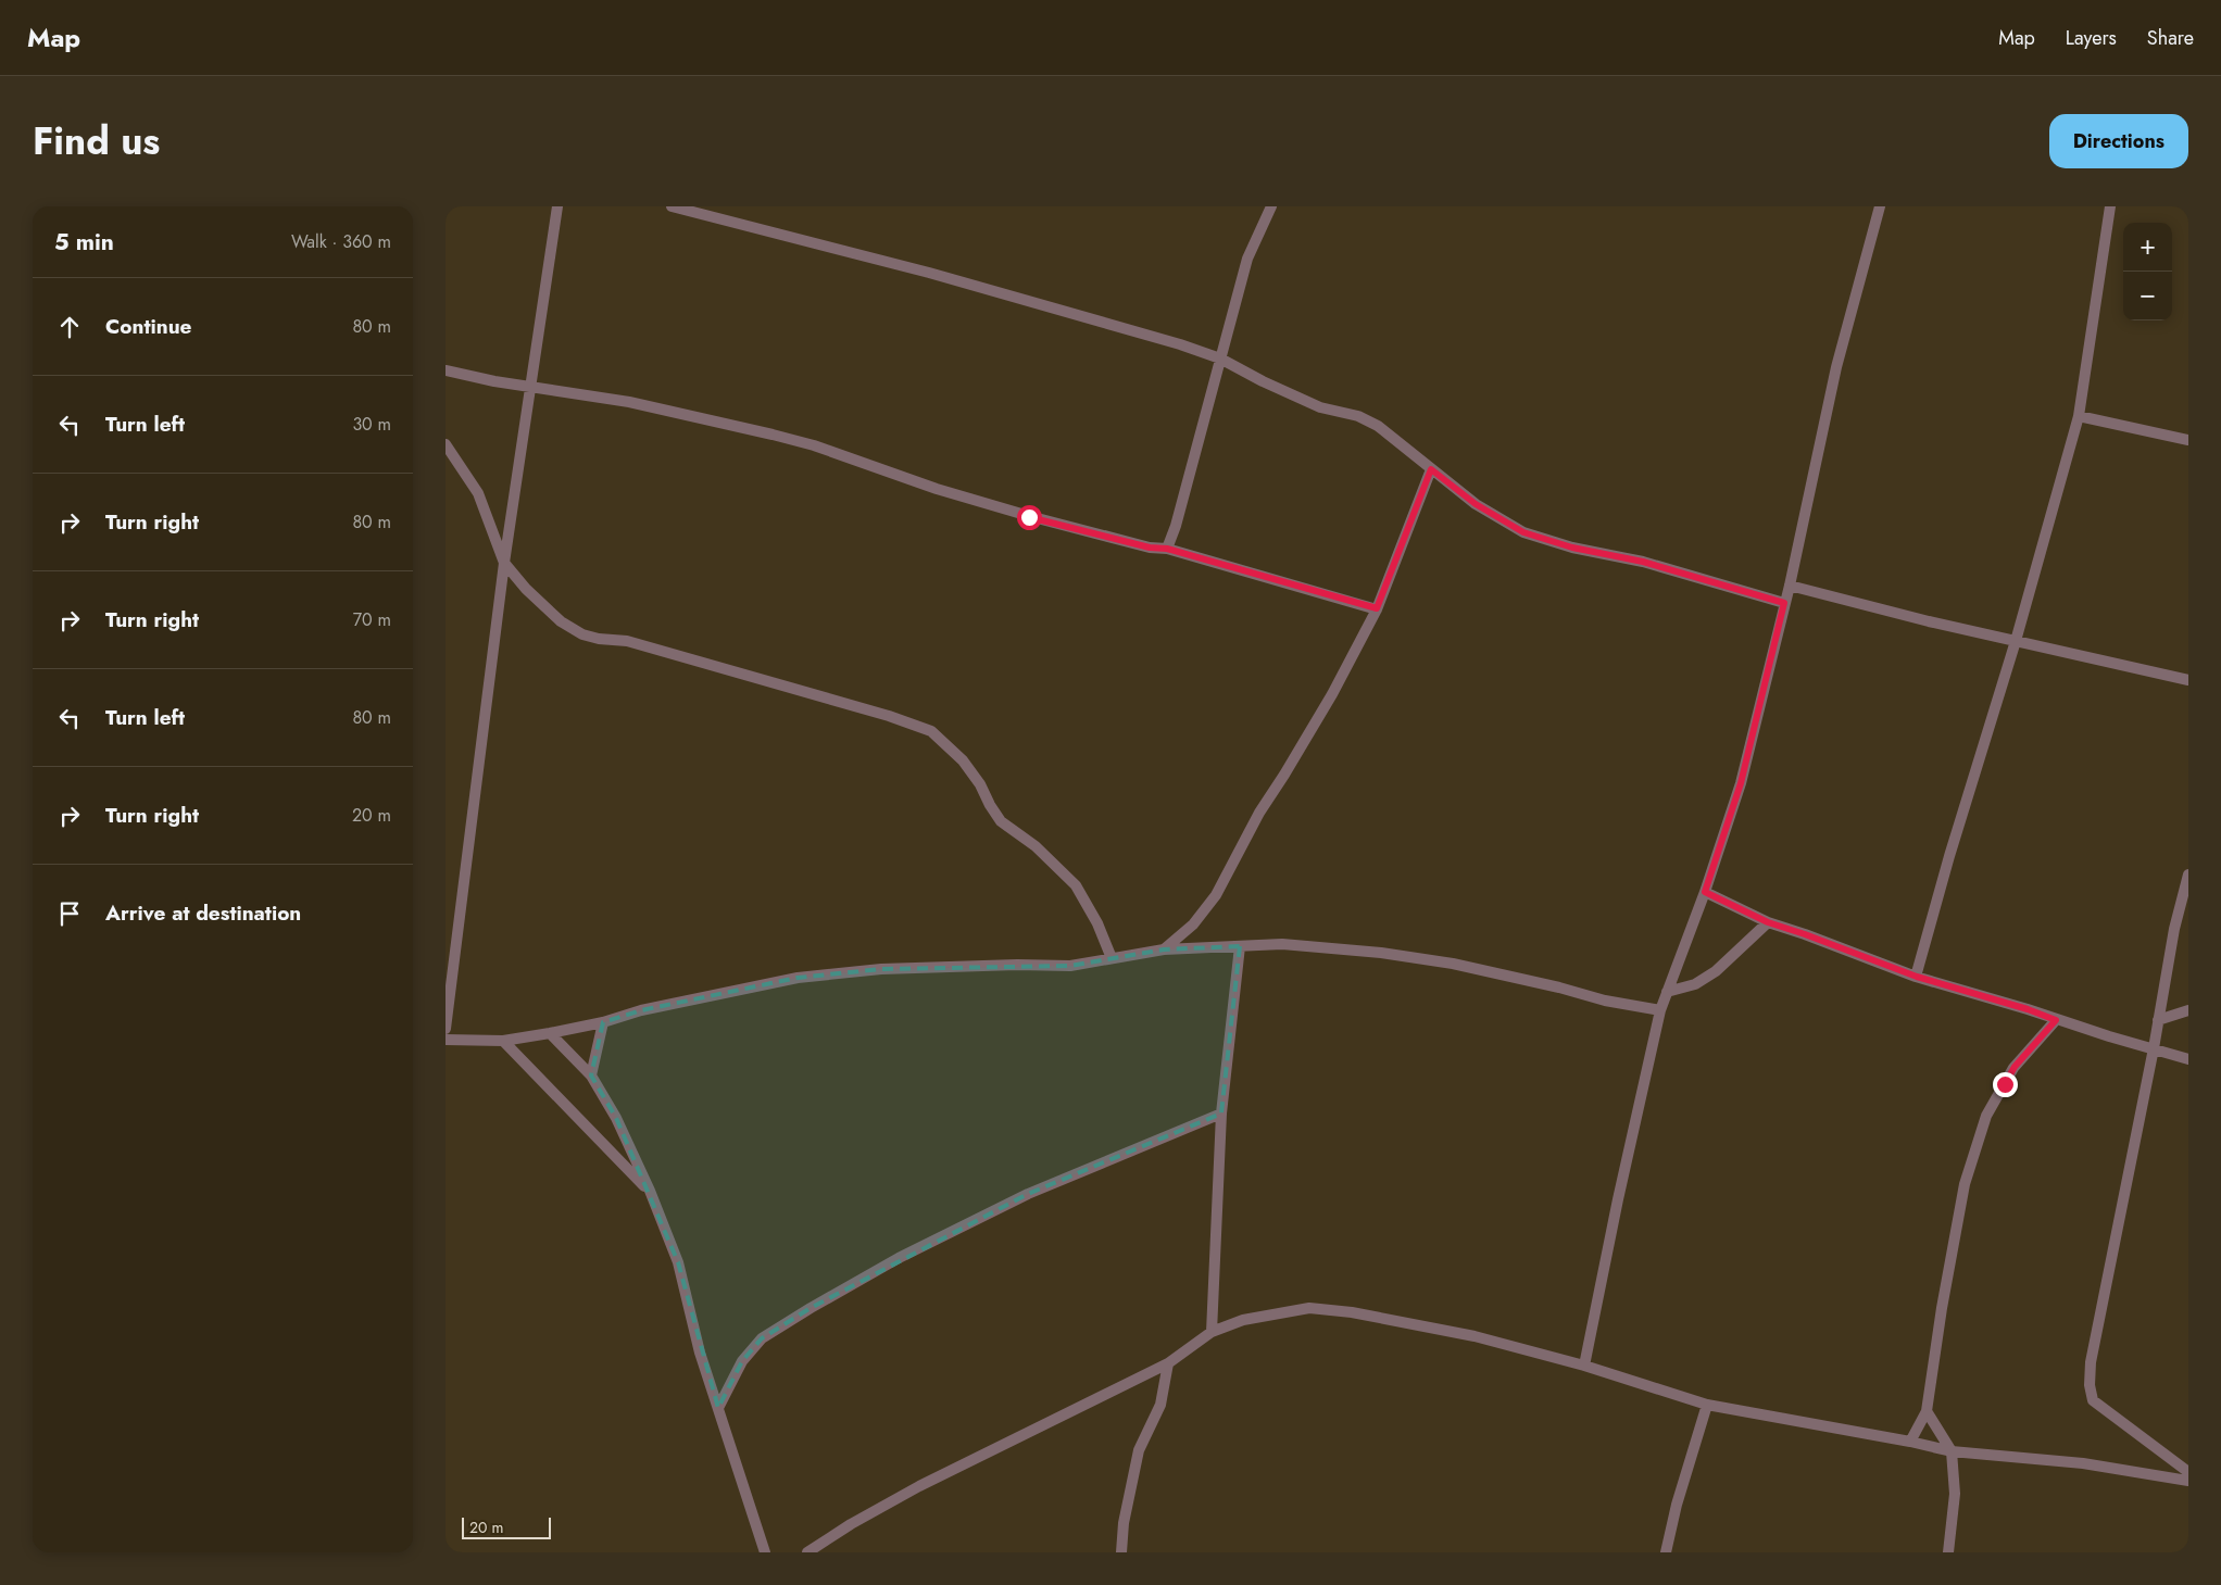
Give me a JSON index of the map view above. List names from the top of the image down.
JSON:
{
  "scale_bar": "20 m",
  "page": {
    "header": "Map",
    "nav": ["Map", "Layers", "Share"],
    "title": "Find us",
    "buttons": "Directions",
    "heading": ["5 min", "Walk · 360 m"],
    "map_buttons": ["+", "−"],
    "list": [
      ["Continue", "80 m"],
      ["Turn left", "30 m"],
      ["Turn right", "80 m"],
      ["Turn right", "70 m"],
      ["Turn left", "80 m"],
      ["Turn right", "20 m"],
      "Arrive at destination"
    ],
    "scale": "20 m"
  }
}
